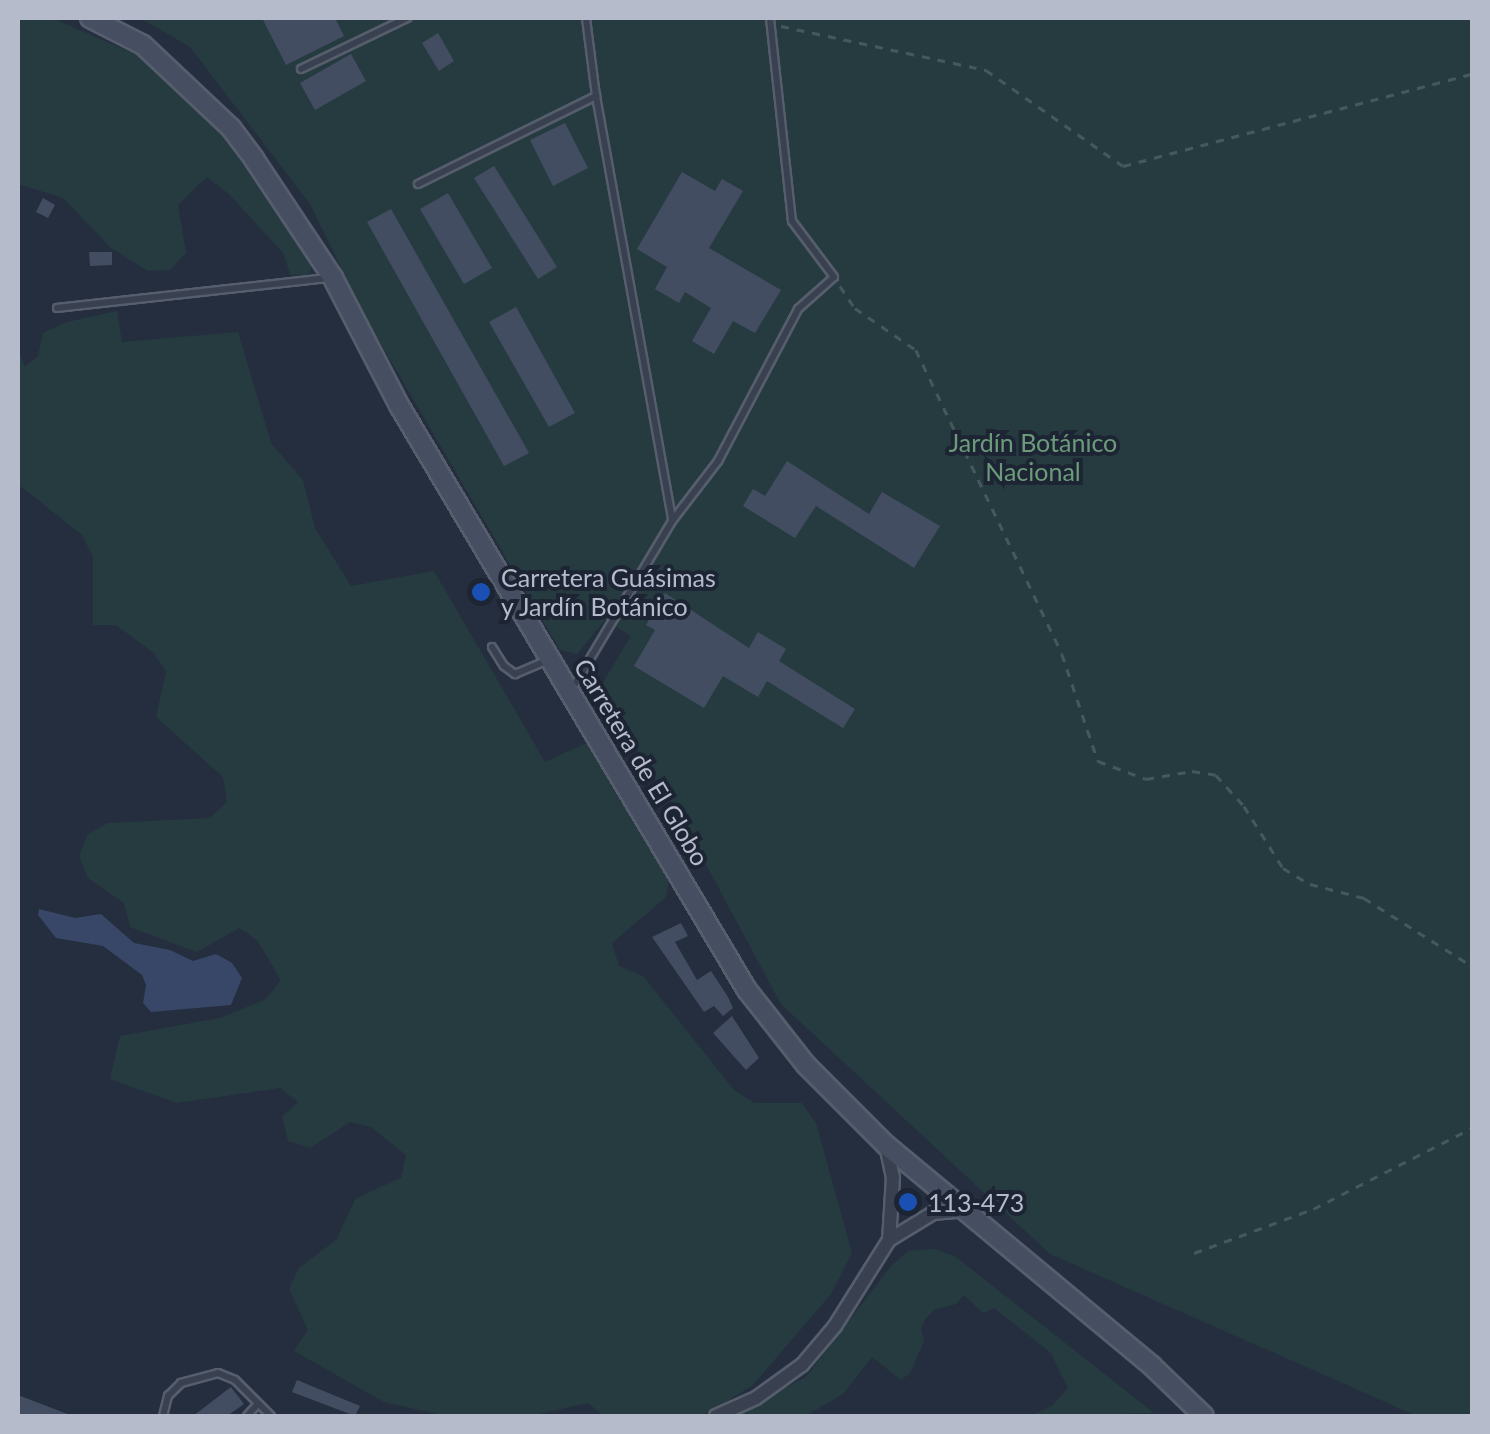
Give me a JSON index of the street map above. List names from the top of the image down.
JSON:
{
  "streets": {
    "main road": ["Carretera de El Globo"]
  },
  "parks": ["Jardín Botánico Nacional"],
  "places": ["Carretera Guásimas y Jardín Botánico", "113-473"]
}
